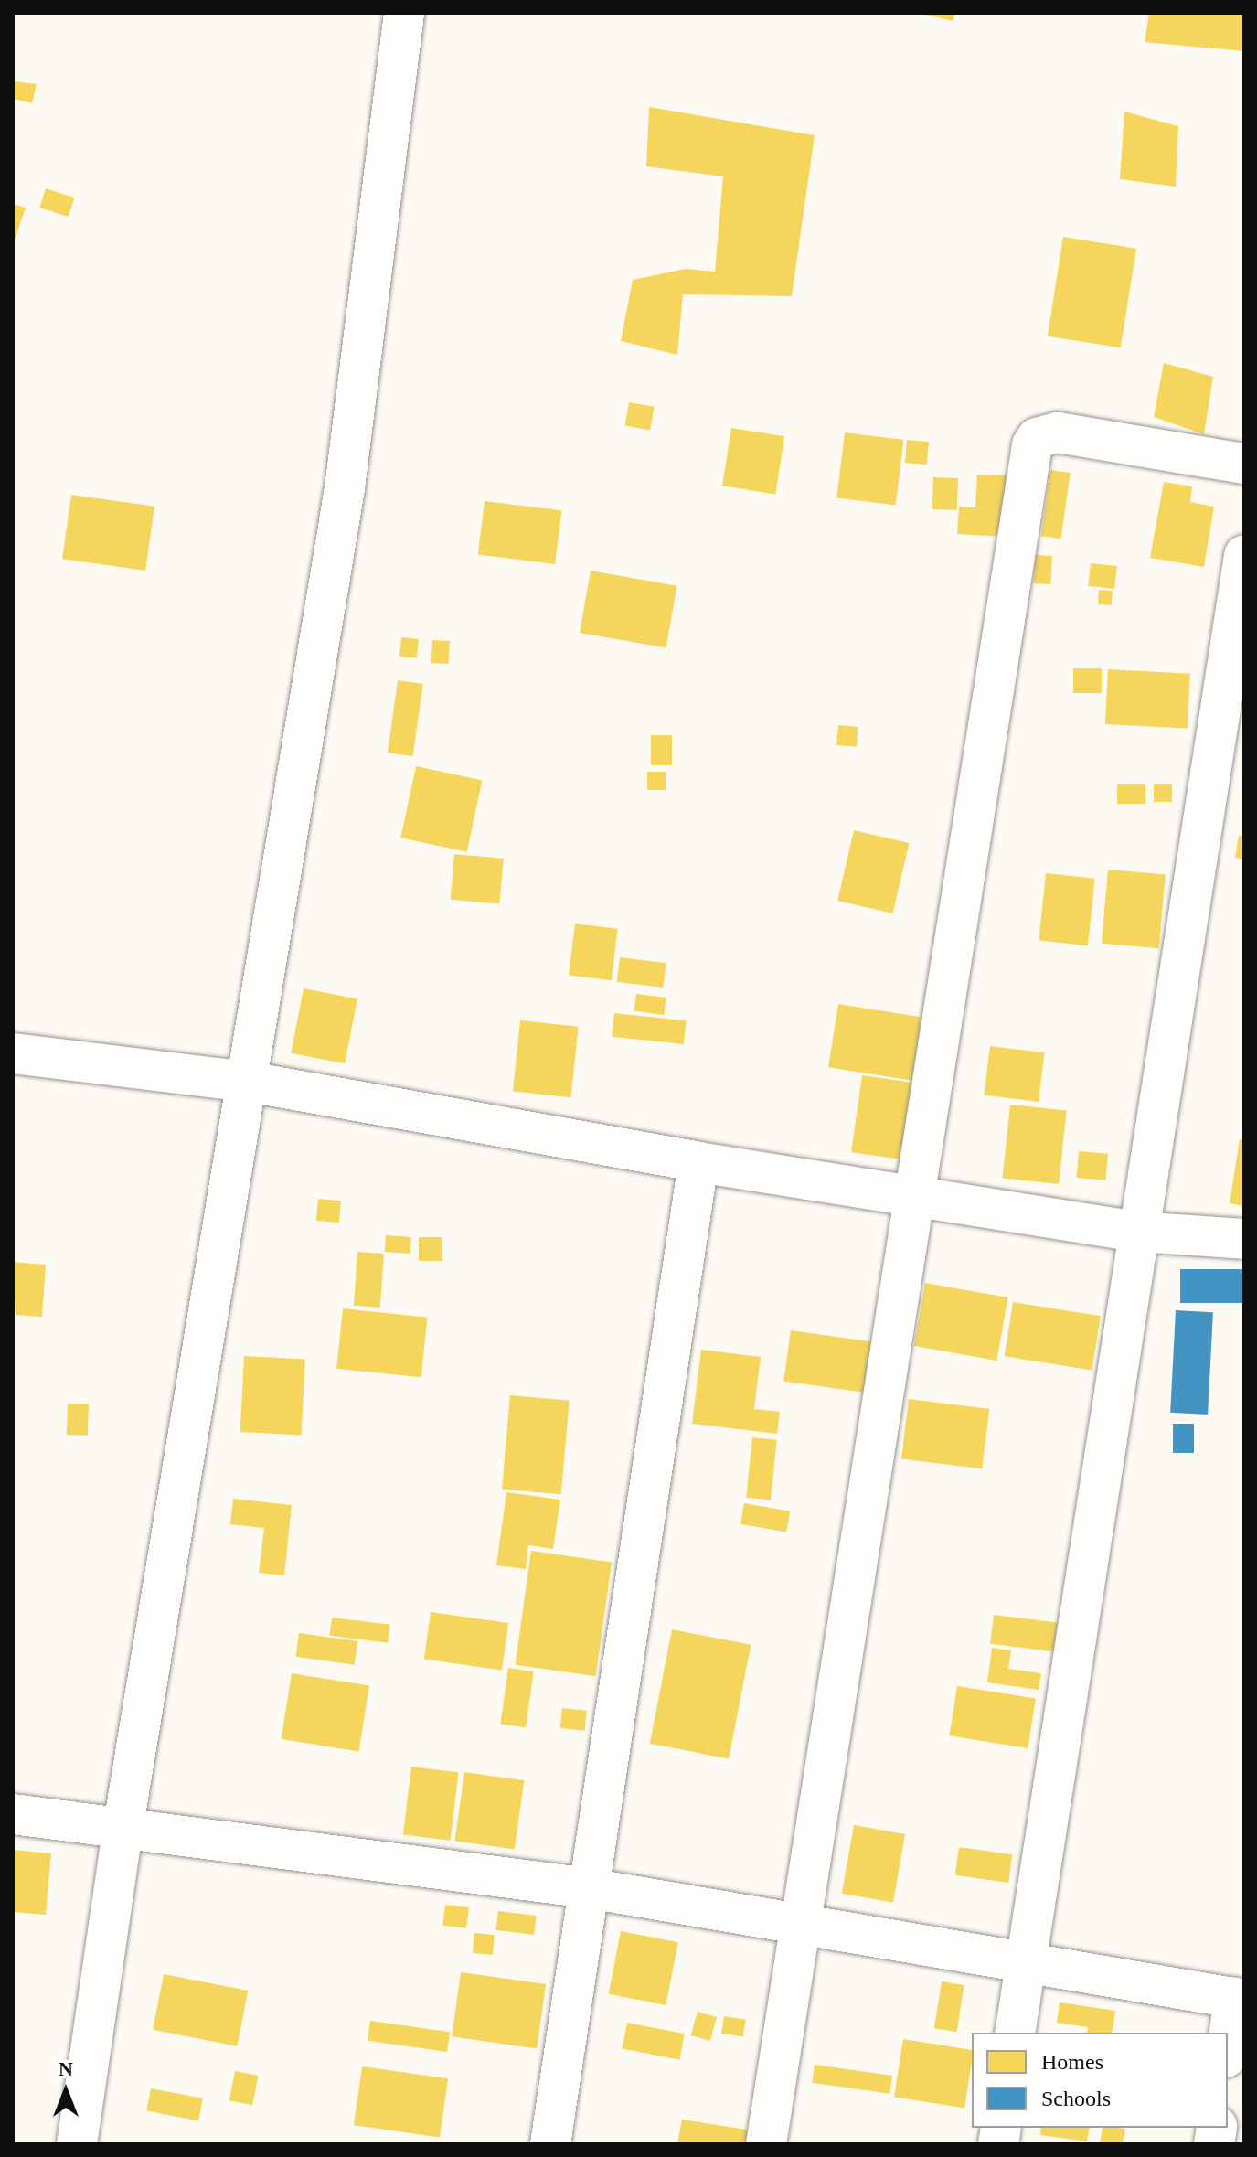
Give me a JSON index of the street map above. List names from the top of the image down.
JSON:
{
  "legend": ["Homes", "Schools"],
  "north": "top"
}
